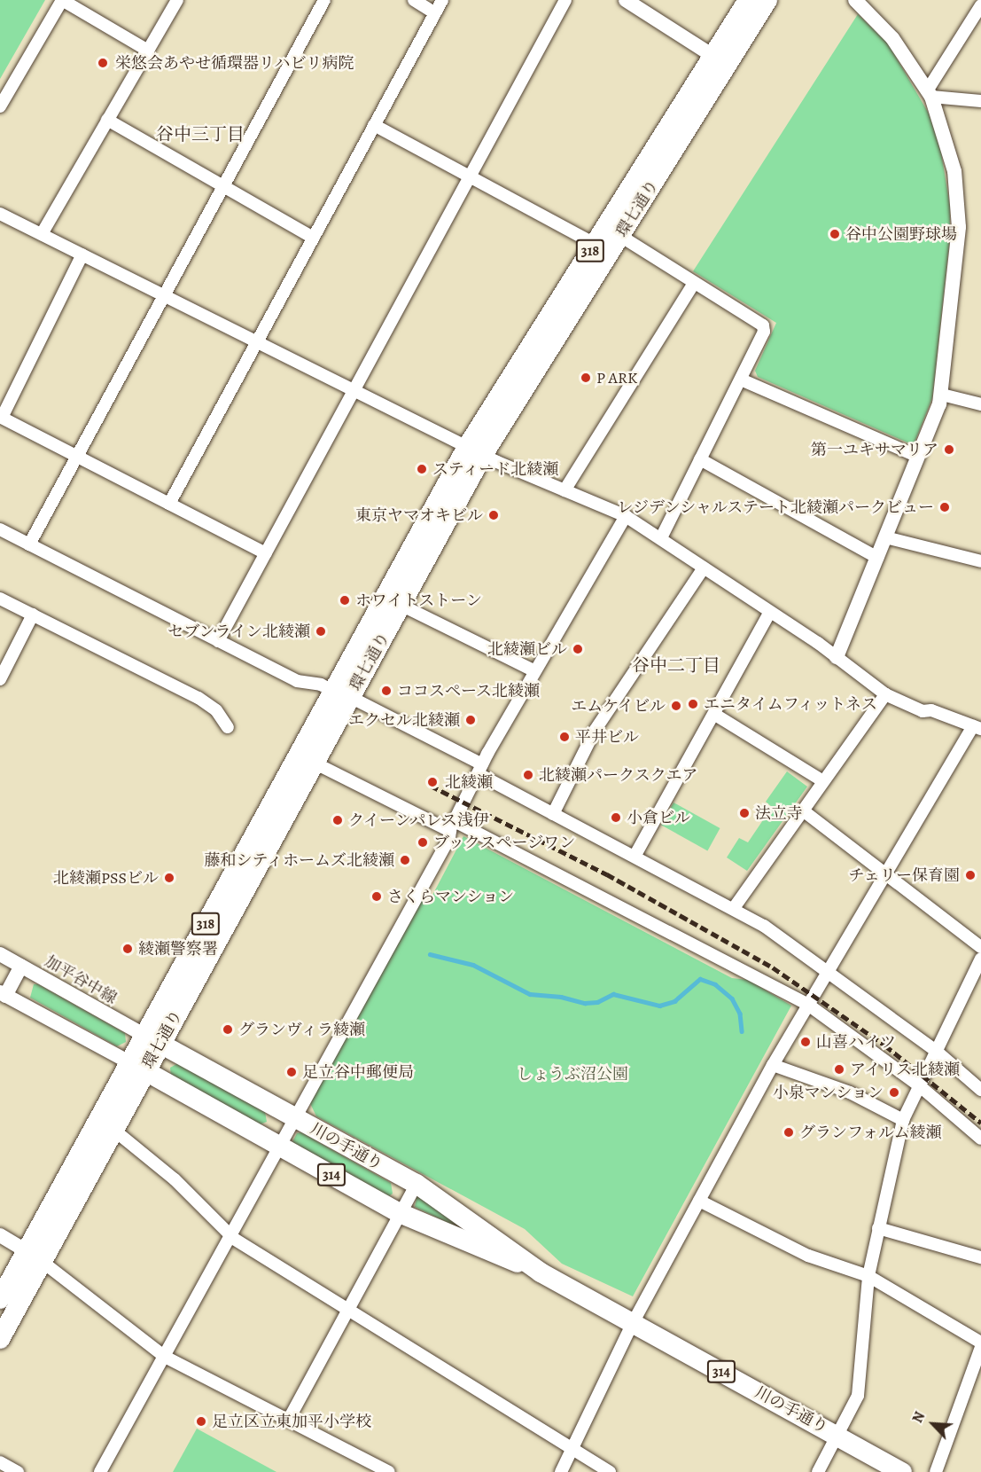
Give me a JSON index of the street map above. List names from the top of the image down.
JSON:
{
  "streets": {
    "main road": [
      "環七通り",
      "318",
      "川の手通り",
      "314"
    ],
    "street": ["加平谷中線"]
  },
  "crossings": [
    ["環七通り", "加平谷中線"],
    ["環七通り", "川の手通り"],
    ["加平谷中線", "川の手通り"]
  ],
  "districts": ["谷中三丁目", "谷中二丁目"],
  "parks": ["しょうぶ沼公園"],
  "places": [
    "栄悠会あやせ循環器リハビリ病院",
    "谷中公園野球場",
    "P ARK",
    "第一ユキサマリア",
    "スティード北綾瀬",
    "レジデンシャルステート北綾瀬パークビュー",
    "東京ヤマオキビル",
    "ホワイトストーン",
    "セブンライン北綾瀬",
    "北綾瀬ビル",
    "ココスペース北綾瀬",
    "エニタイムフィットネス",
    "エムケイビル",
    "エクセル北綾瀬",
    "平井ビル",
    "北綾瀬パークスクエア",
    "北綾瀬",
    "法立寺",
    "小倉ビル",
    "クイーンパレス浅伊",
    "ブックスページワン",
    "藤和シティホームズ北綾瀬",
    "チェリー保育園",
    "北綾瀬PSSビル",
    "さくらマンション",
    "綾瀬警察署",
    "グランヴィラ綾瀬",
    "山喜ハイツ",
    "アイリス北綾瀬",
    "足立谷中郵便局",
    "小泉マンション",
    "グランフォルム綾瀬",
    "足立区立東加平小学校"
  ],
  "north": "top left"
}
